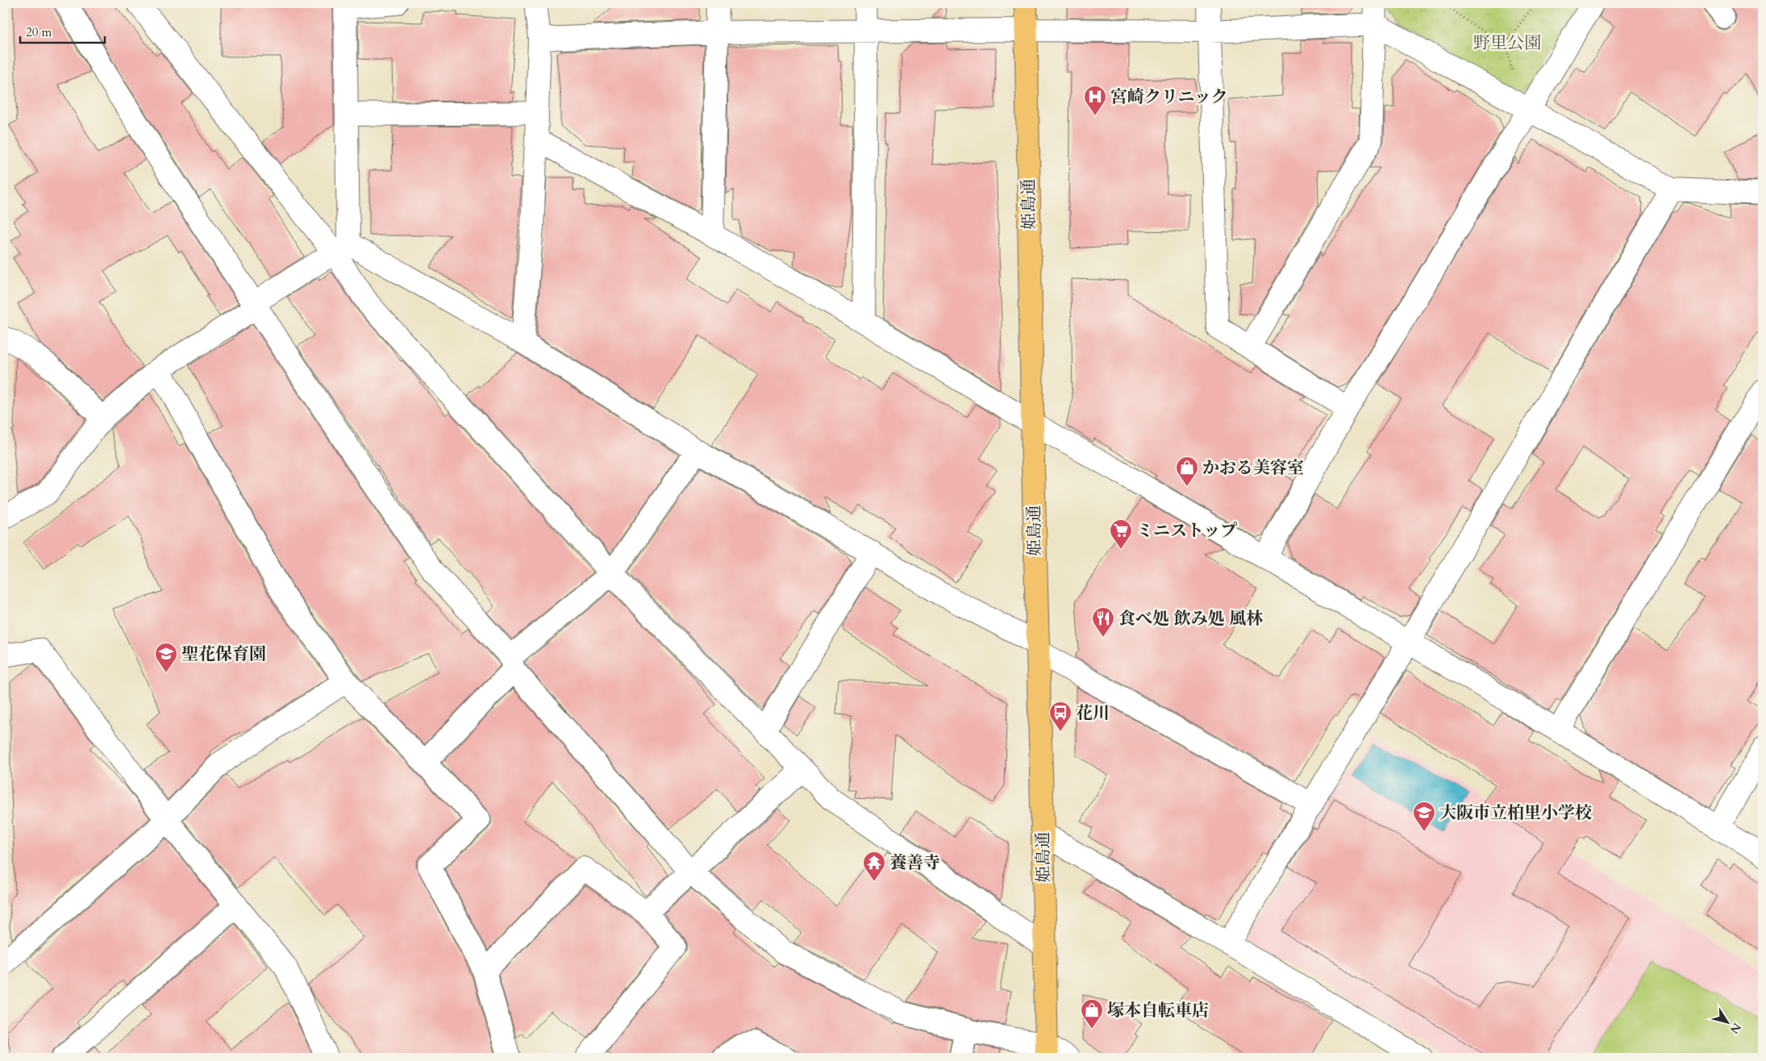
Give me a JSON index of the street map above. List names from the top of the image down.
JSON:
{
  "streets": {
    "main road": ["姫島通"]
  },
  "parks": ["野里公園"],
  "places": {
    "hospital": ["宮崎クリニック"],
    "shop": ["かおる美容室", "塚本自転車店"],
    "supermarket": ["ミニストップ"],
    "restaurant": ["食べ処 飲み処 風林"],
    "school or university": ["聖花保育園", "大阪市立柏里小学校"],
    "bus stop": ["花川"],
    "temple": ["養善寺"]
  },
  "scale_bar": "20 m",
  "north": "bottom right"
}
